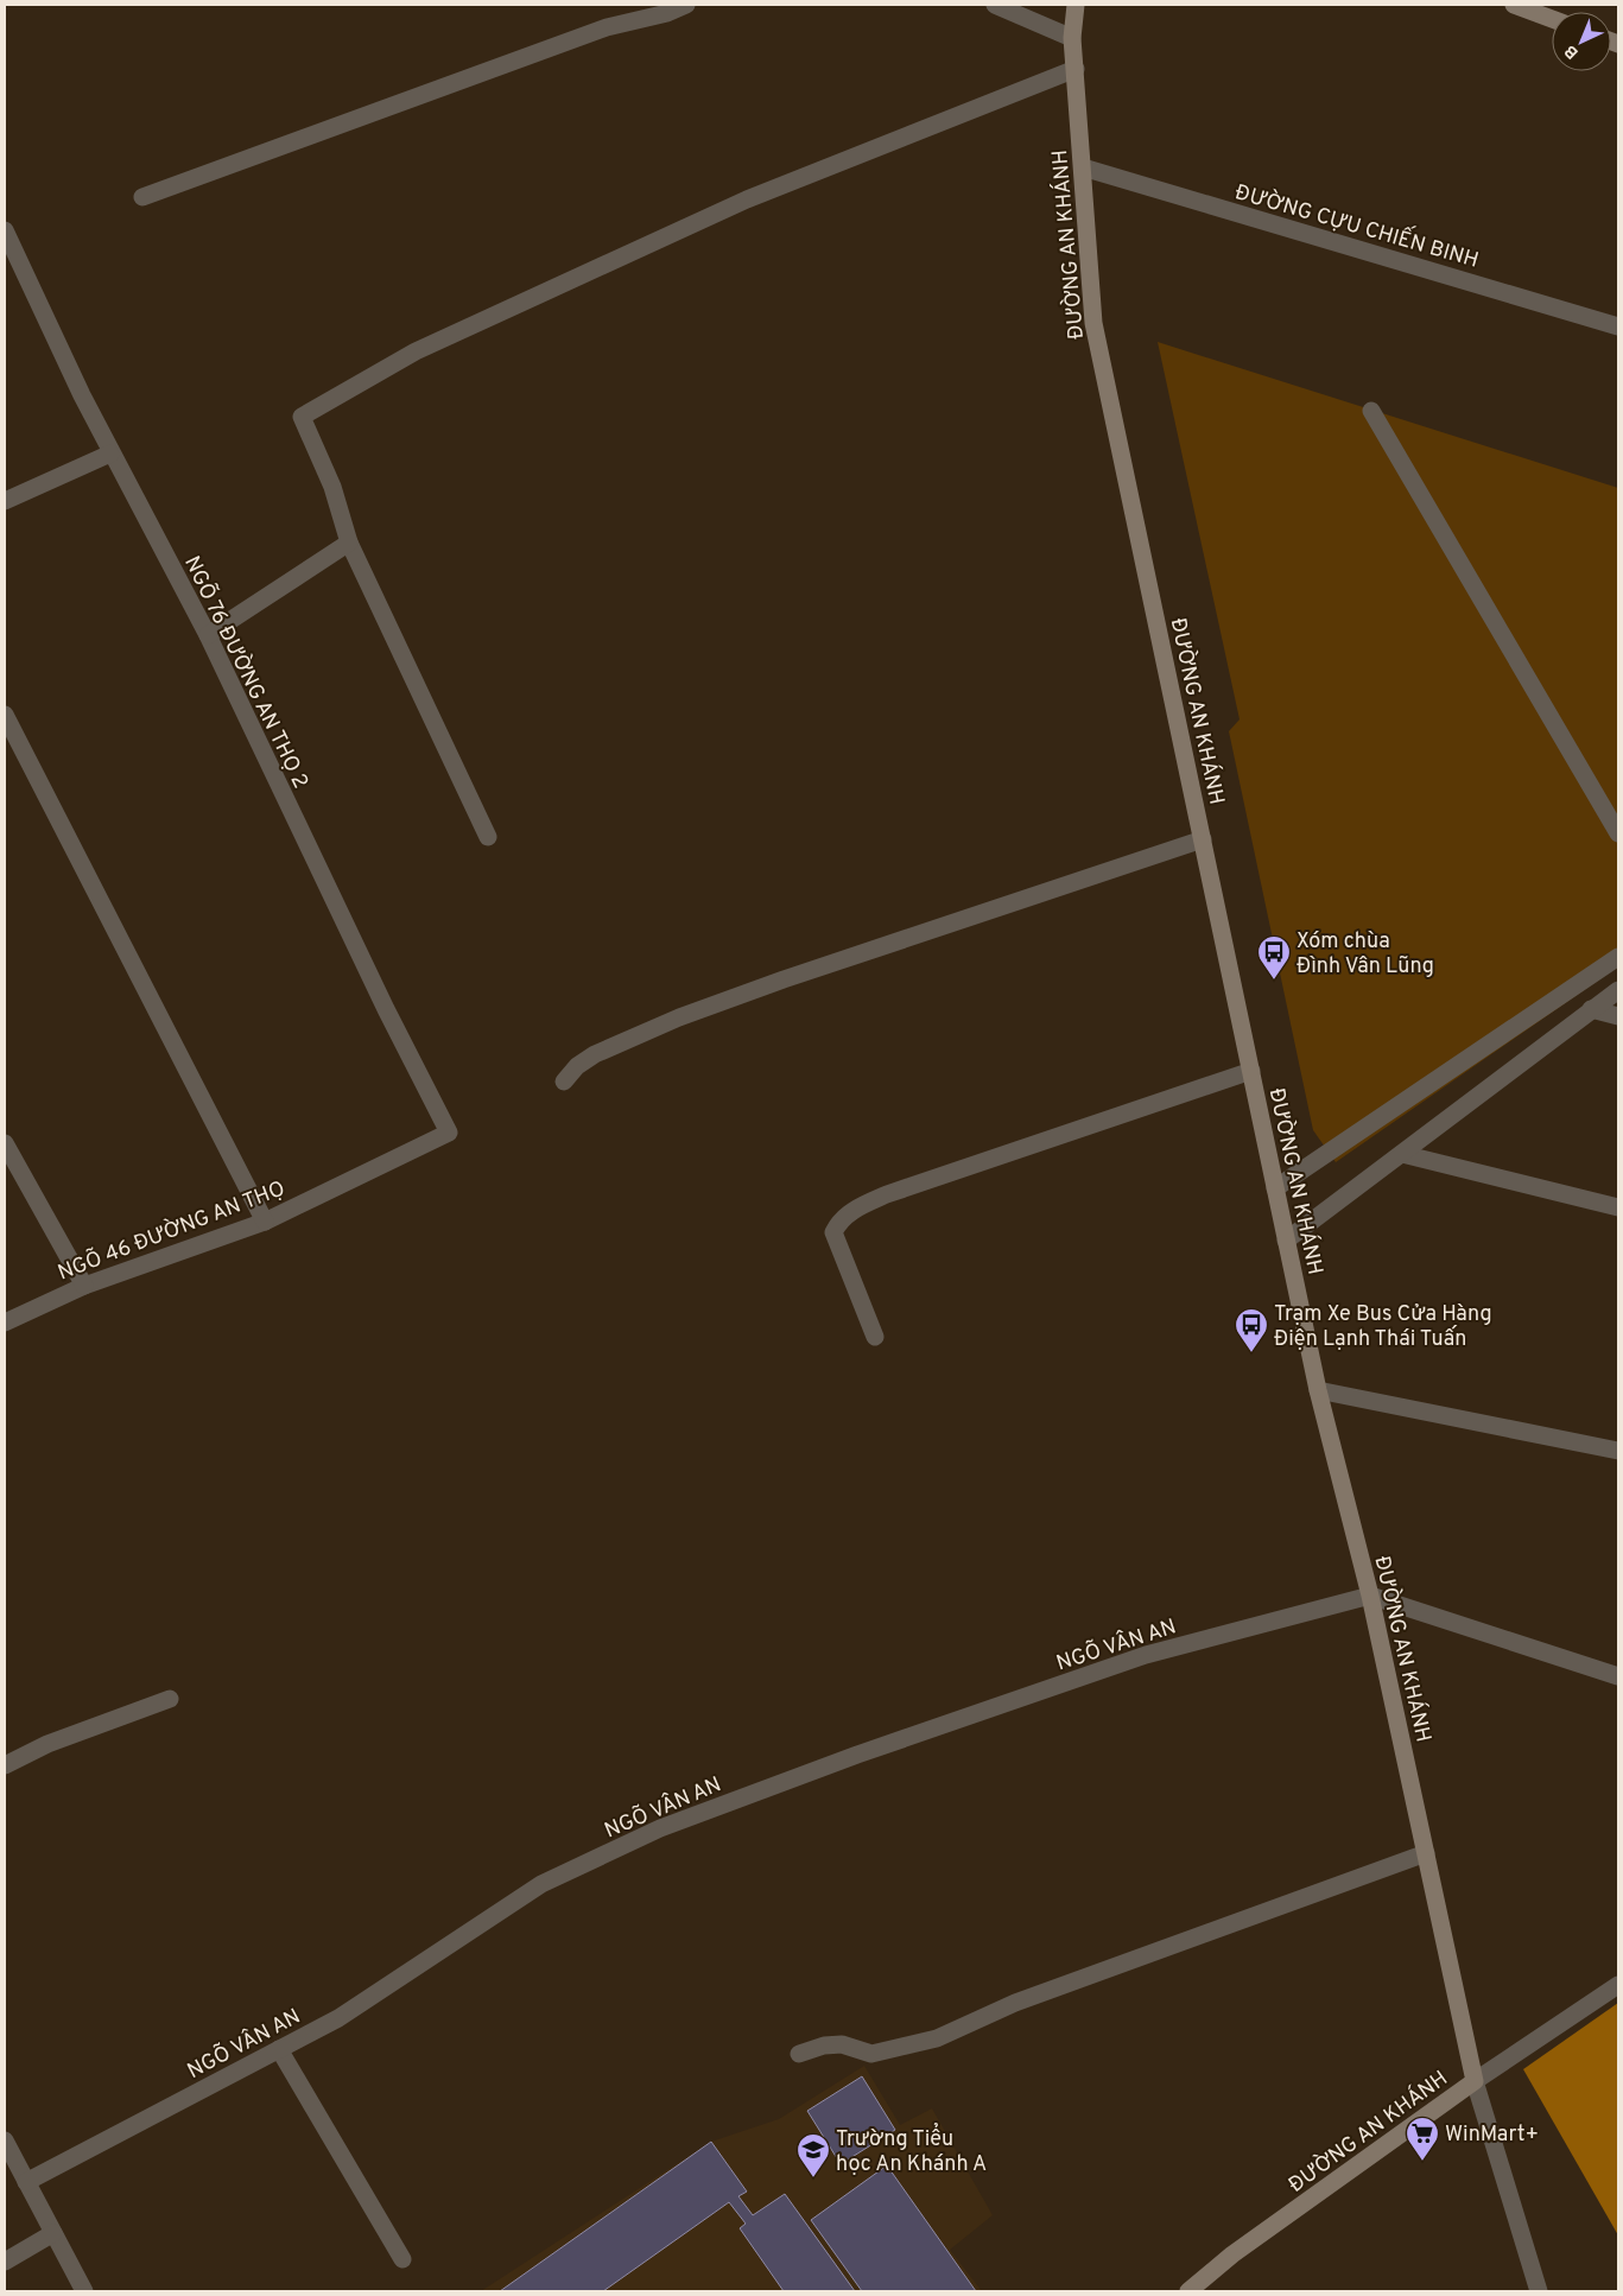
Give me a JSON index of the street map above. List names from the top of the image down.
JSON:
{
  "streets": {
    "street": [
      "ĐƯỜNG CỰU CHIẾN BINH",
      "ĐƯỜNG AN KHÁNH",
      "NGÕ 76 ĐƯỜNG AN THỌ 2",
      "NGÕ 46 ĐƯỜNG AN THỌ",
      "NGÕ VÂN AN"
    ]
  },
  "crossings": [
    ["ĐƯỜNG CỰU CHIẾN BINH", "ĐƯỜNG AN KHÁNH"],
    ["ĐƯỜNG AN KHÁNH", "NGÕ VÂN AN"],
    ["NGÕ 76 ĐƯỜNG AN THỌ 2", "NGÕ 46 ĐƯỜNG AN THỌ"]
  ],
  "places": {
    "bus stop": ["Xóm chùa Đình Vân Lũng", "Trạm Xe Bus Cửa Hàng Điện Lạnh Thái Tuấn"],
    "supermarket": ["WinMart+"],
    "school or university": ["Trường Tiểu học An Khánh A"]
  },
  "north": "bottom left"
}
